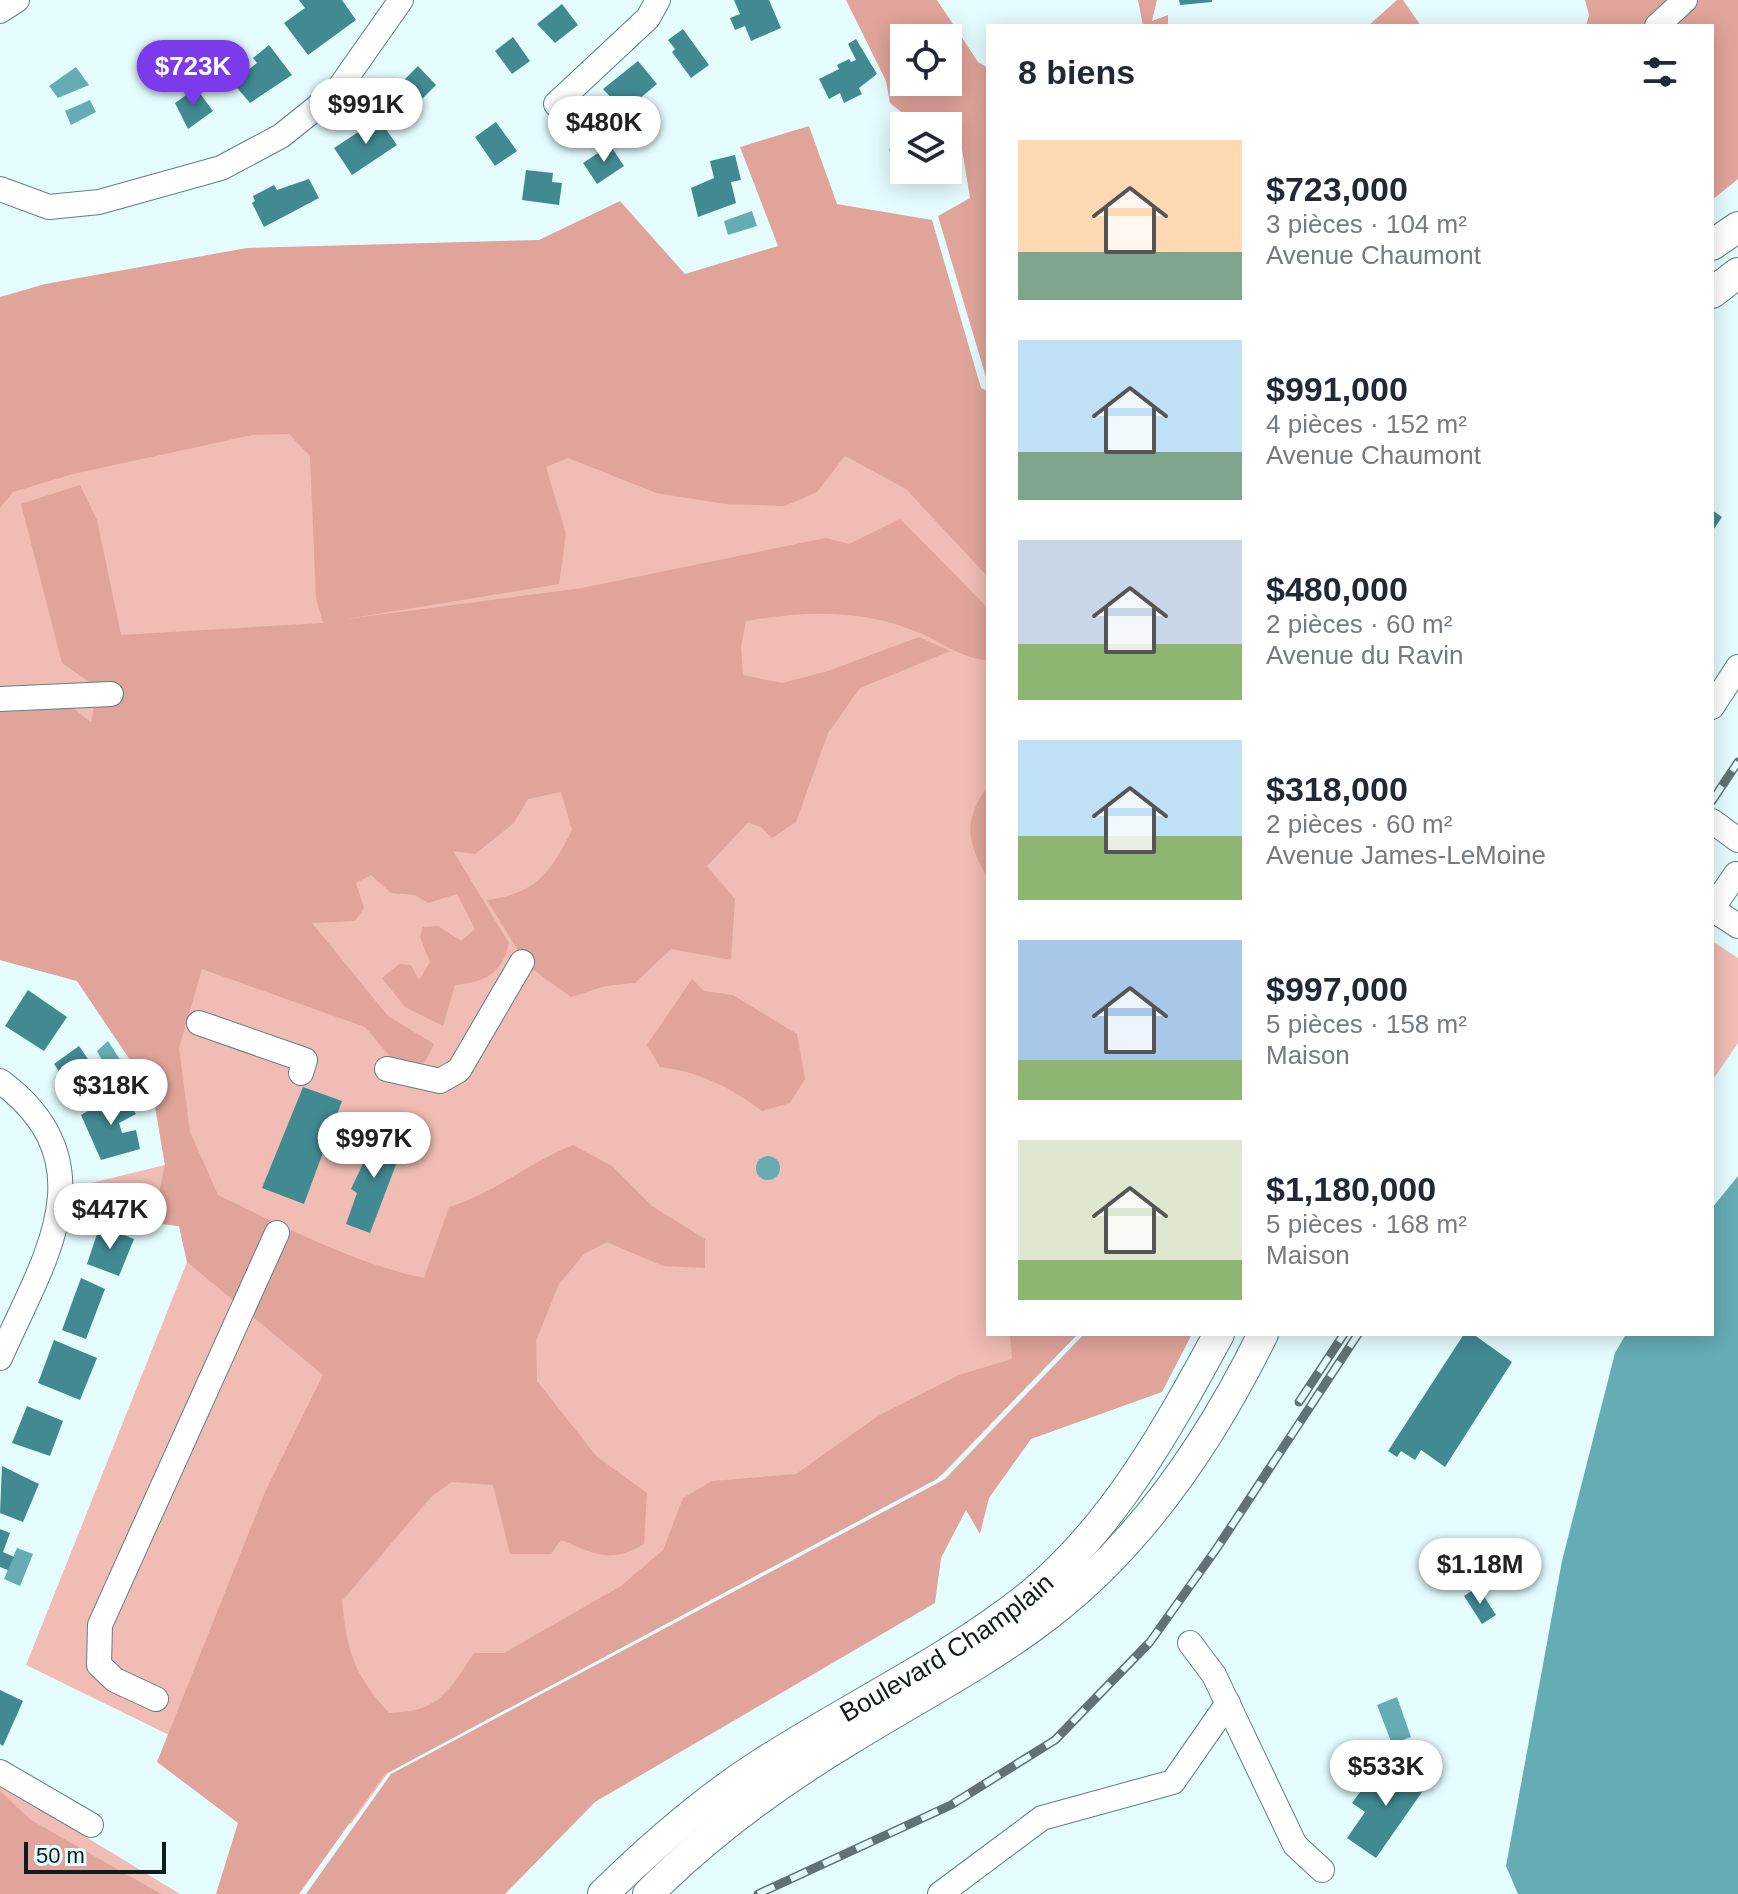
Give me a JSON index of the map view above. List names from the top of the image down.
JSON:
{
  "streets": {
    "main road": ["Boulevard Champlain"]
  },
  "scale_bar": "50 m",
  "page": {
    "heading": "8 biens",
    "price": [
      "$723K",
      "$991K",
      "$480K",
      "$318K",
      "$997K",
      "$447K",
      "$1.18M",
      "$533K"
    ],
    "list": [
      {
        "name": "$723,000",
        "note": "3 pièces · 104 m² · Avenue Chaumont"
      },
      {
        "name": "$991,000",
        "note": "4 pièces · 152 m² · Avenue Chaumont"
      },
      {
        "name": "$480,000",
        "note": "2 pièces · 60 m² · Avenue du Ravin"
      },
      {
        "name": "$318,000",
        "note": "2 pièces · 60 m² · Avenue James-LeMoine"
      },
      {
        "name": "$997,000",
        "note": "5 pièces · 158 m² · Maison"
      },
      {
        "name": "$1,180,000",
        "note": "5 pièces · 168 m² · Maison"
      }
    ],
    "scale": "50 m"
  }
}
